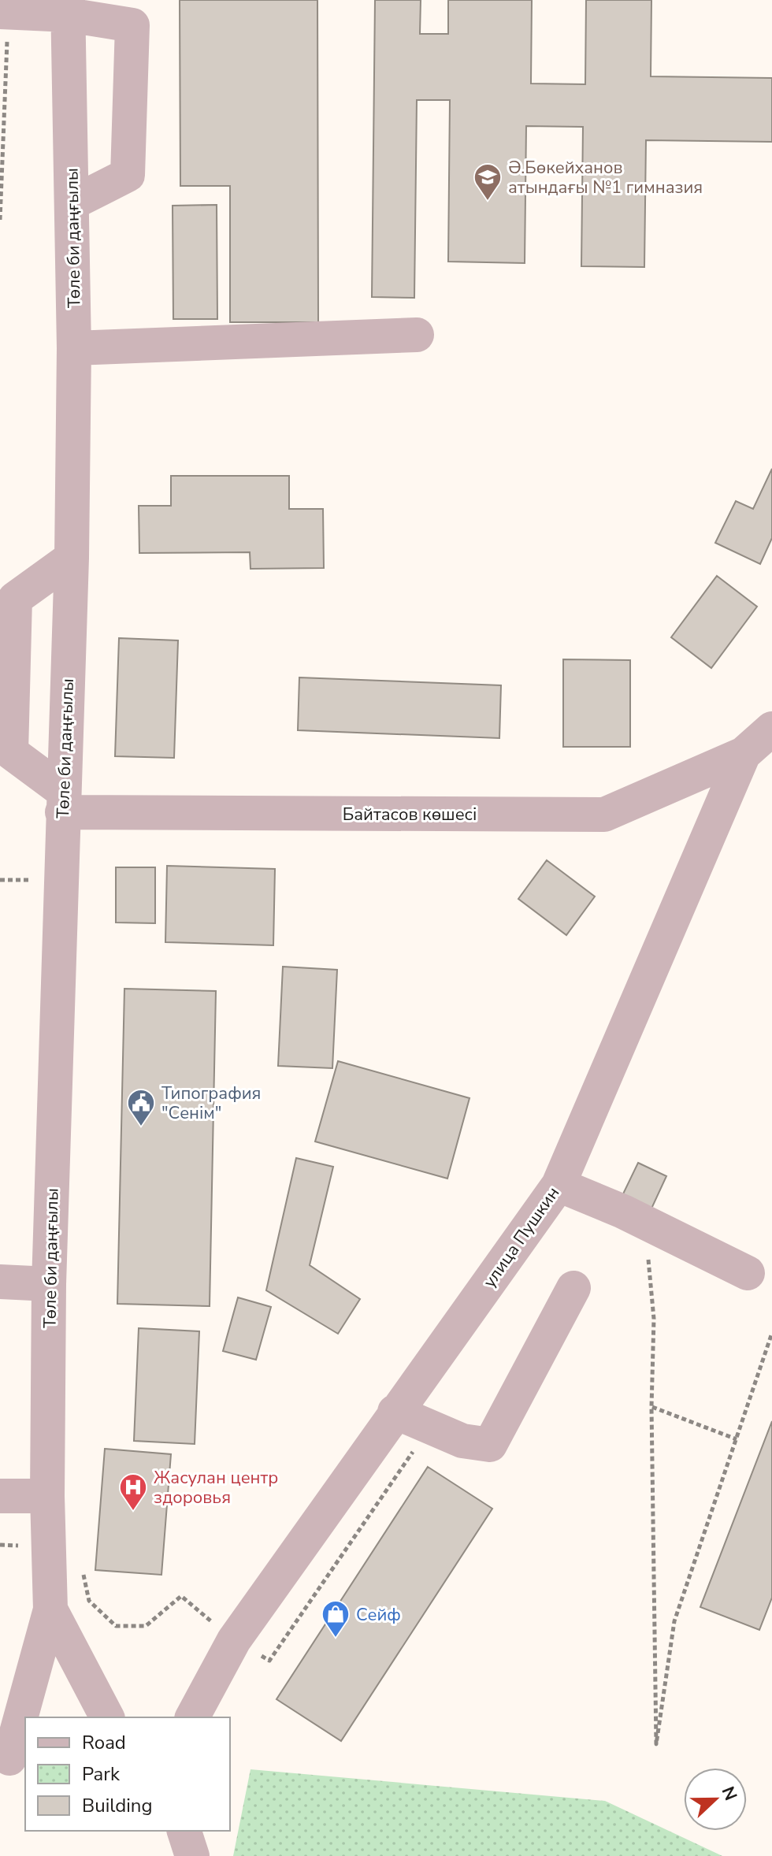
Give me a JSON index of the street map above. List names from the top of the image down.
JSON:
{
  "streets": {
    "street": ["Төле би даңғылы", "Байтасов көшесі", "улица Пушкин"]
  },
  "crossings": [
    ["Төле би даңғылы", "Байтасов көшесі"],
    ["Байтасов көшесі", "улица Пушкин"]
  ],
  "places": {
    "school or university": ["Ә.Бөкейханов атындағы №1 гимназия"],
    "public building": ["Типография \"Сенім\""],
    "hospital": ["Жасулан центр здоровья"],
    "shop": ["Сейф"]
  },
  "legend": ["Road", "Park", "Building"],
  "north": "right"
}
